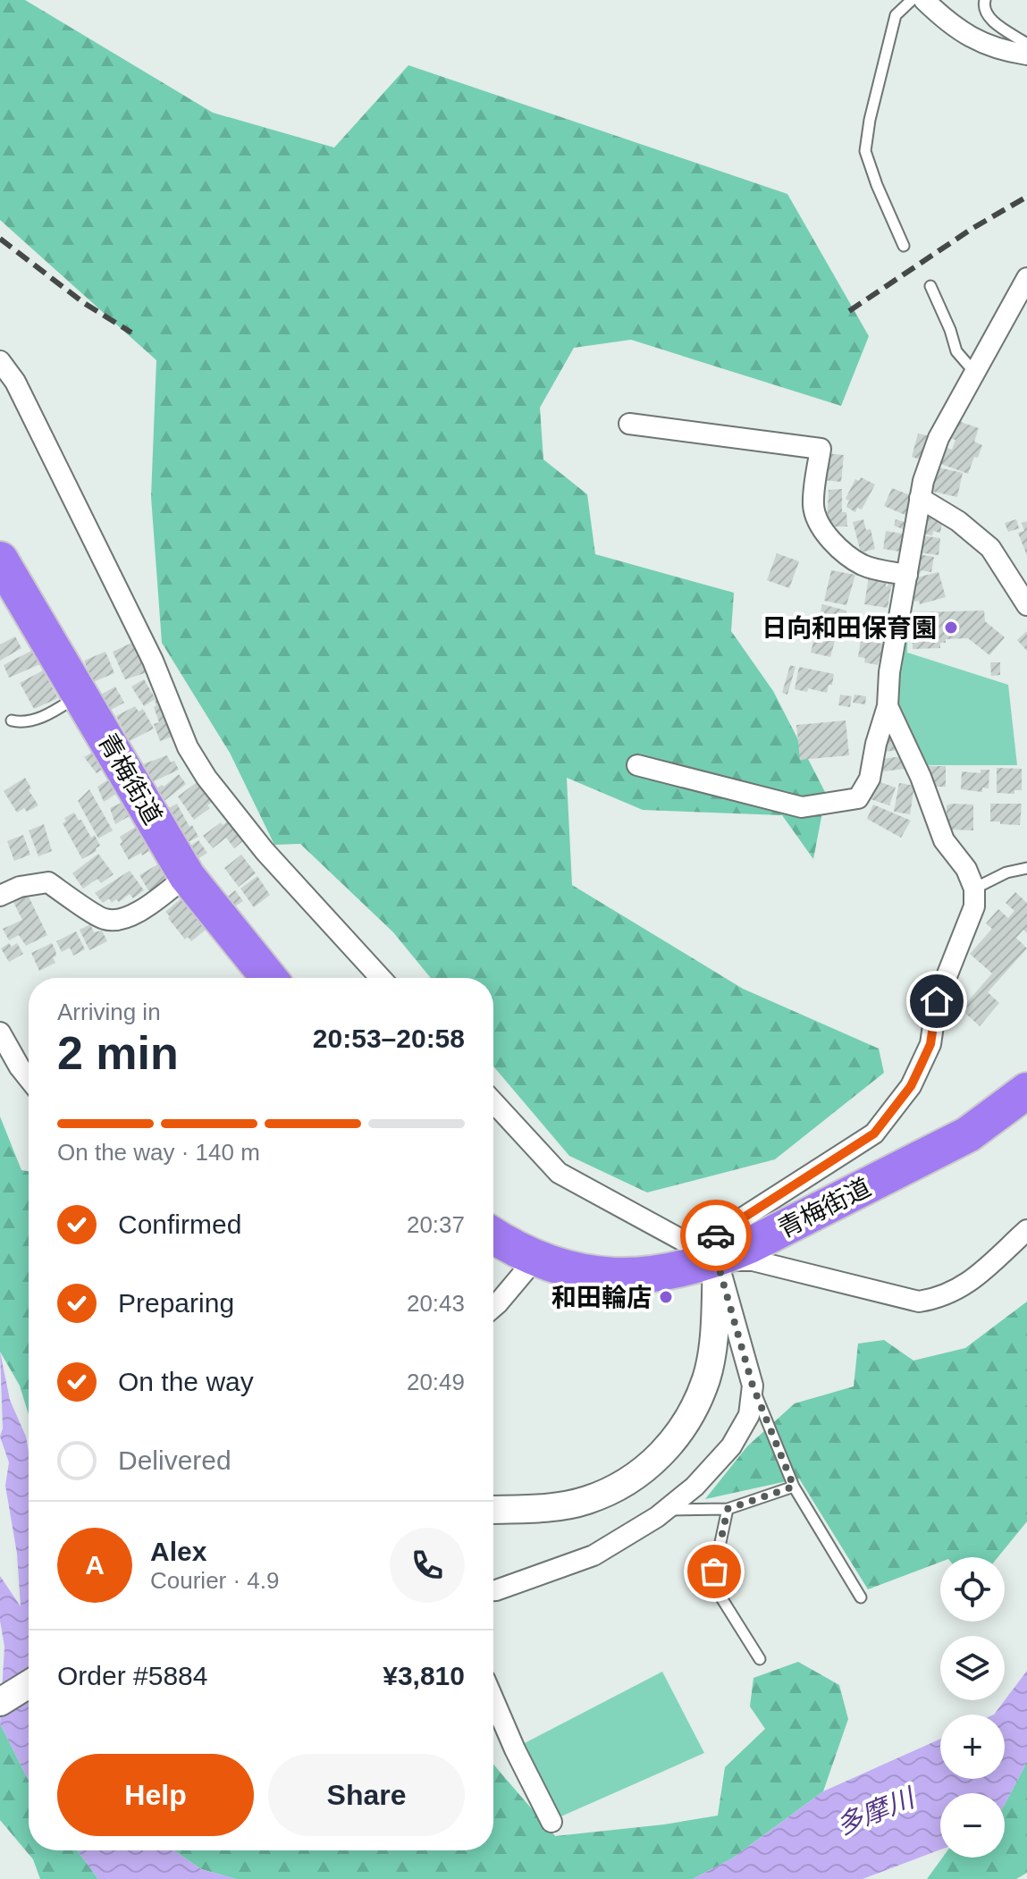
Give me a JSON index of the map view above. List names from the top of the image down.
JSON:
{
  "streets": {
    "highway": ["青梅街道"]
  },
  "water": ["多摩川"],
  "places": ["日向和田保育園", "和田輪店"],
  "page": {
    "heading": ["2 min", "Arriving in", "20:53–20:58"],
    "panel": [
      "Alex",
      "Courier · 4.9",
      "Order #5884",
      "¥3,810"
    ],
    "bar": "On the way · 140 m",
    "list": [
      ["Confirmed", "20:37"],
      ["Preparing", "20:43"],
      ["On the way", "20:49"],
      "Delivered"
    ],
    "round": "A",
    "map_buttons": ["+", "−"],
    "buttons": ["Help", "Share"]
  }
}
